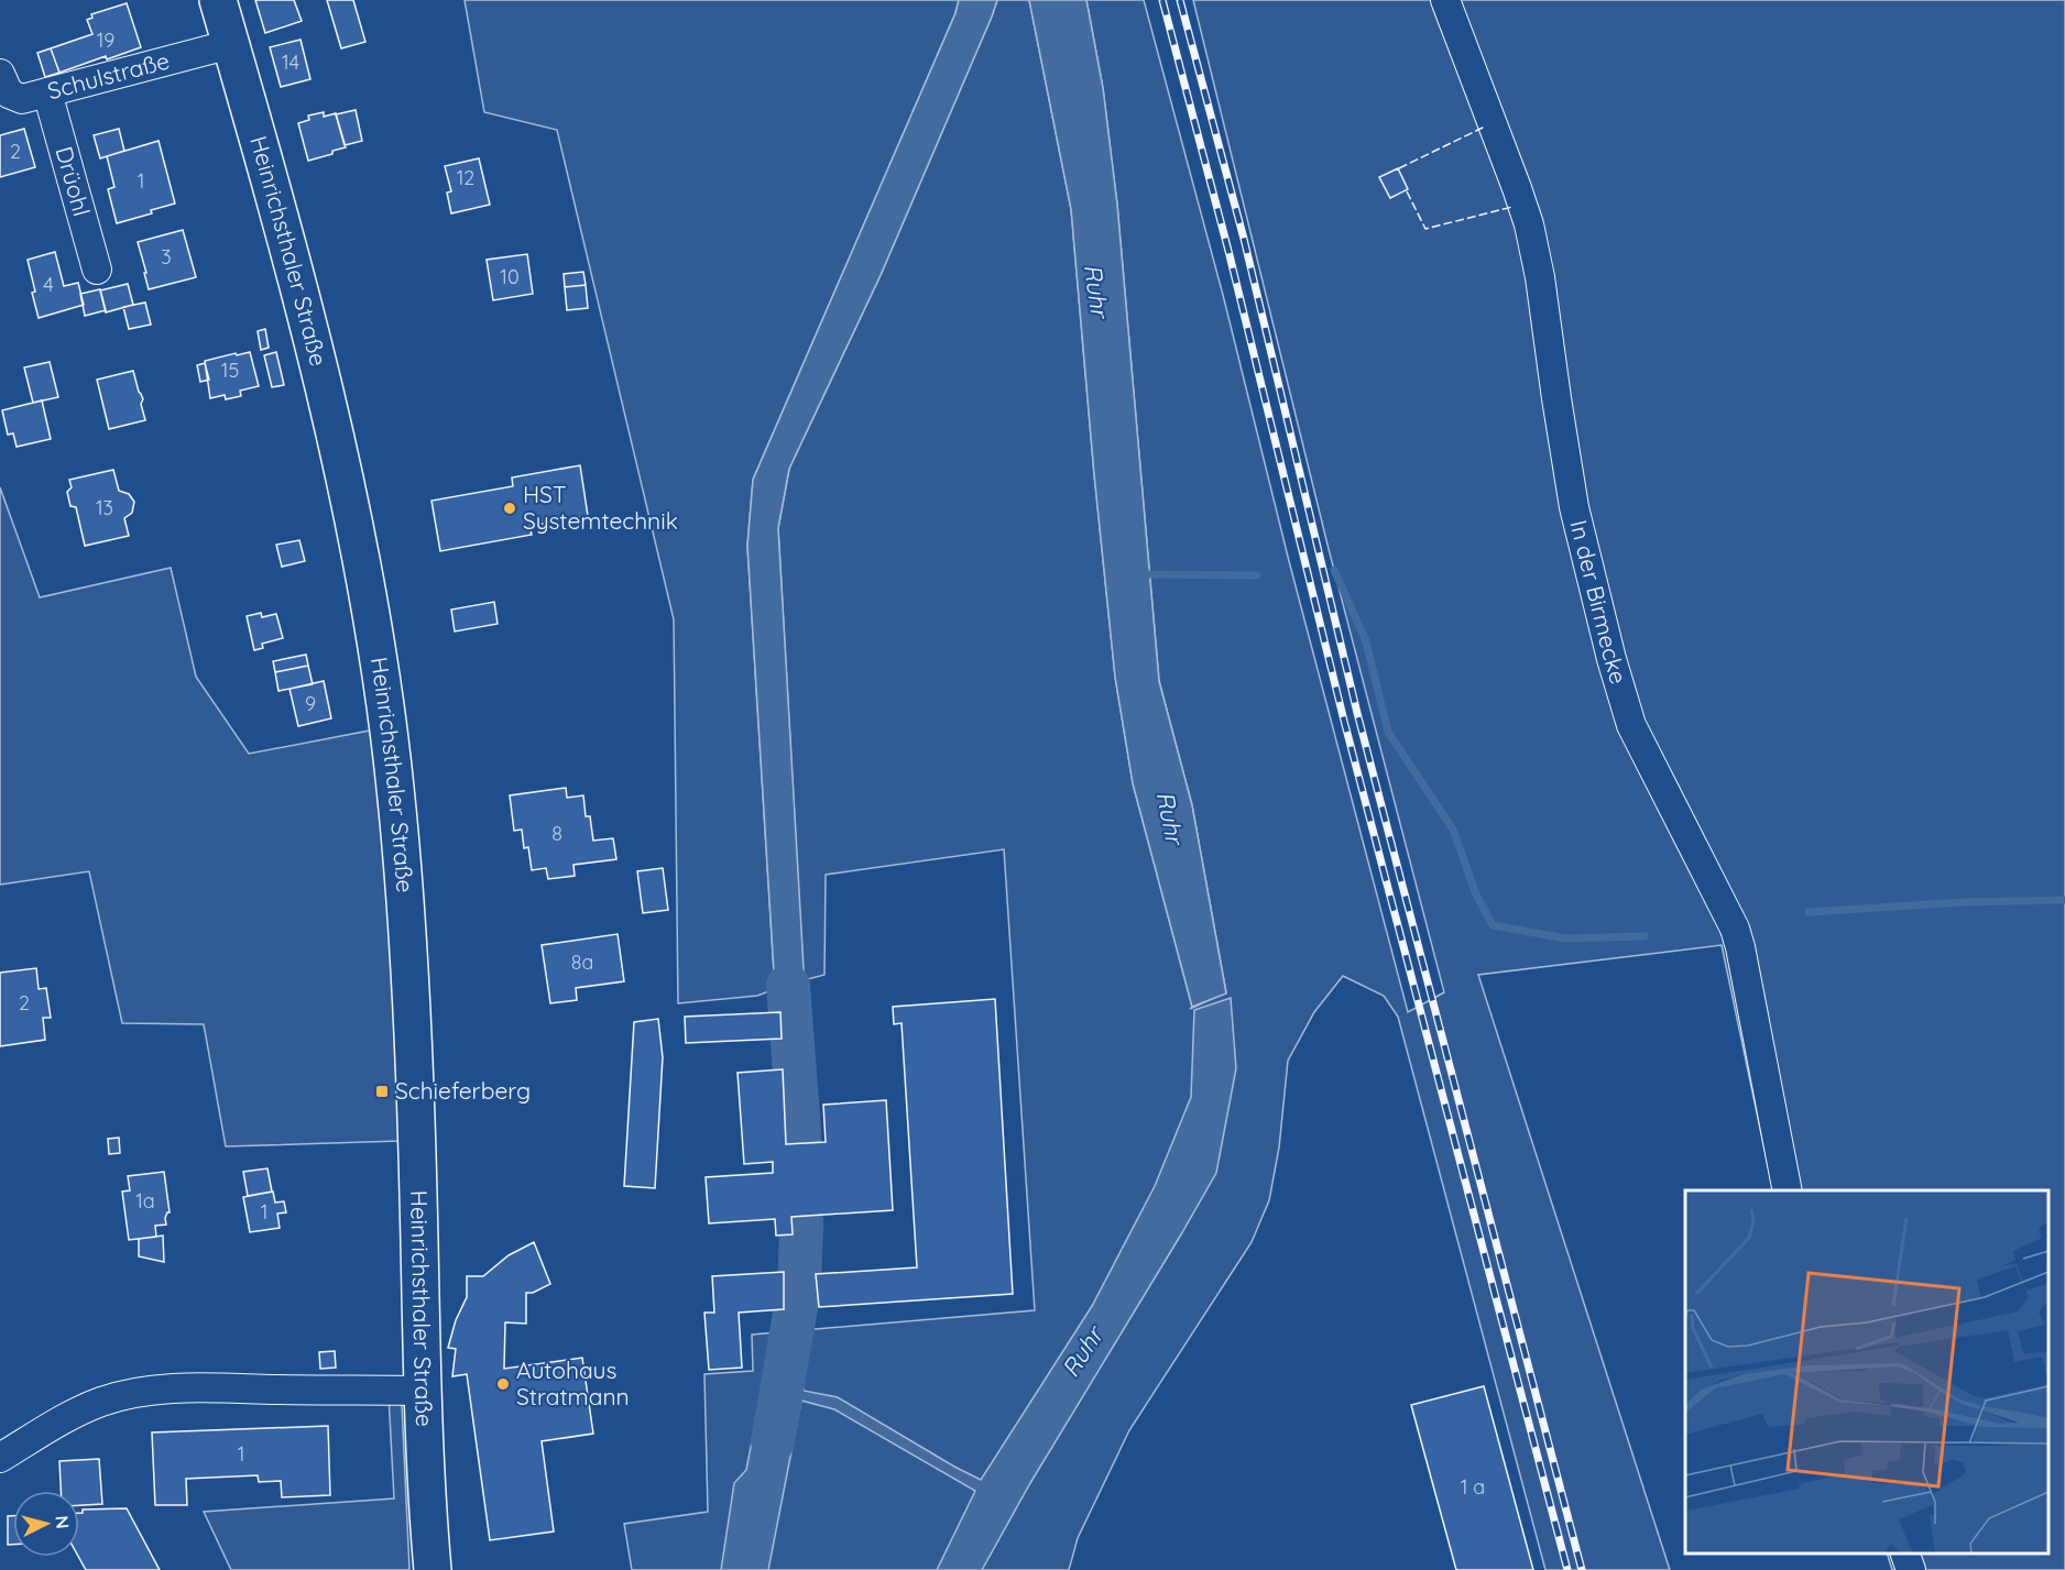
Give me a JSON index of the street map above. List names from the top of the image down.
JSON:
{
  "streets": {
    "main road": ["Heinrichsthaler Straße"],
    "street": ["Schulstraße", "Drüohl", "In der Birmecke"]
  },
  "crossings": [
    ["Schulstraße", "Drüohl"],
    ["Schulstraße", "Heinrichsthaler Straße"]
  ],
  "water": ["Ruhr"],
  "places": {
    "other": ["HST Systemtechnik", "Autohaus Stratmann"],
    "transit": ["Schieferberg"]
  },
  "house_numbers": [
    "19",
    "14",
    "2",
    "12",
    "1",
    "3",
    "10",
    "4",
    "15",
    "13",
    "9",
    "8",
    "8a",
    "2",
    "1a",
    "1",
    "1",
    "1 a"
  ],
  "north": "right"
}
